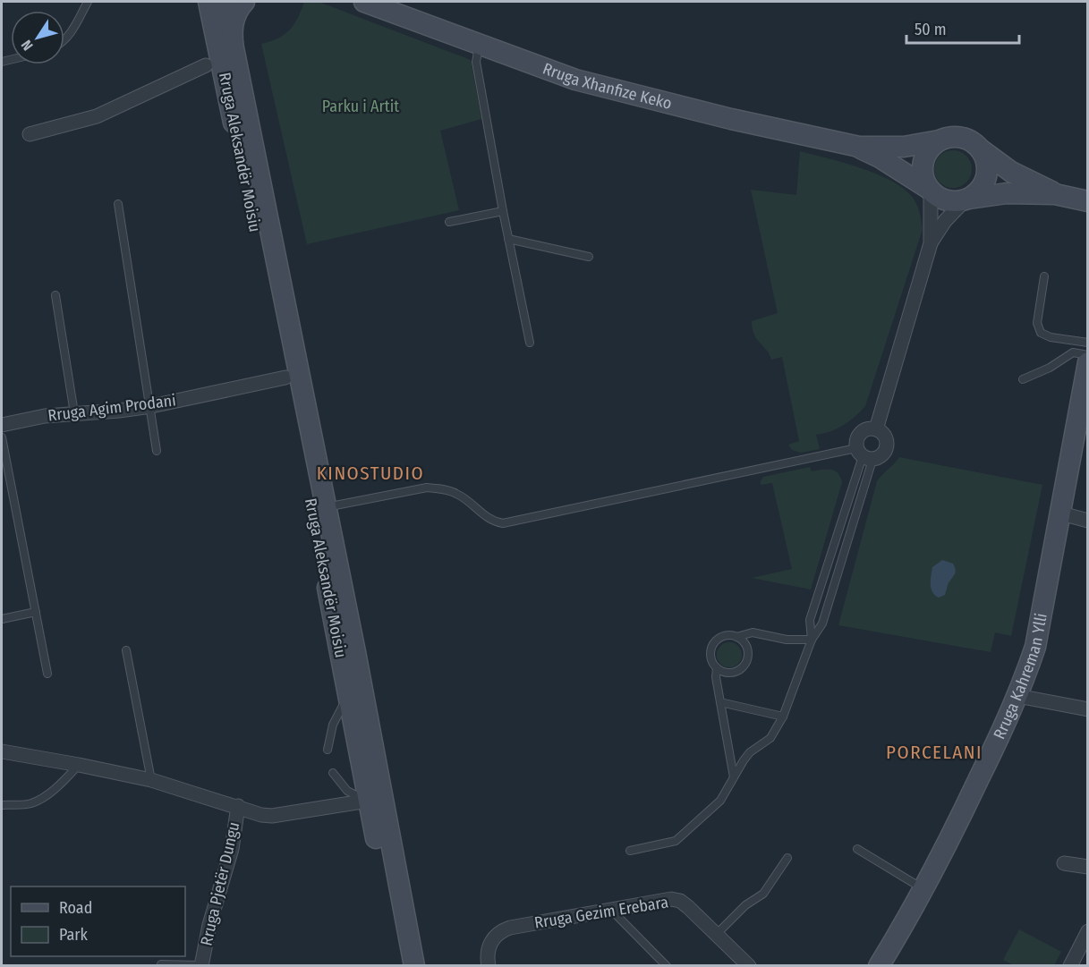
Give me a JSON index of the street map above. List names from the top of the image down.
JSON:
{
  "streets": {
    "main road": ["Rruga Xhanfize Keko", "Rruga Aleksandër Moisiu", "Rruga Kahreman Ylli"],
    "street": ["Rruga Agim Prodani", "Rruga Pjetër Dungu", "Rruga Gezim Erebara"]
  },
  "crossings": [
    ["Rruga Aleksandër Moisiu", "Rruga Agim Prodani"],
    ["Rruga Aleksandër Moisiu", "Rruga Pjetër Dungu"]
  ],
  "districts": ["KINOSTUDIO", "PORCELANI"],
  "parks": ["Parku i Artit"],
  "legend": ["Road", "Park"],
  "scale_bar": "50 m",
  "north": "bottom left"
}
